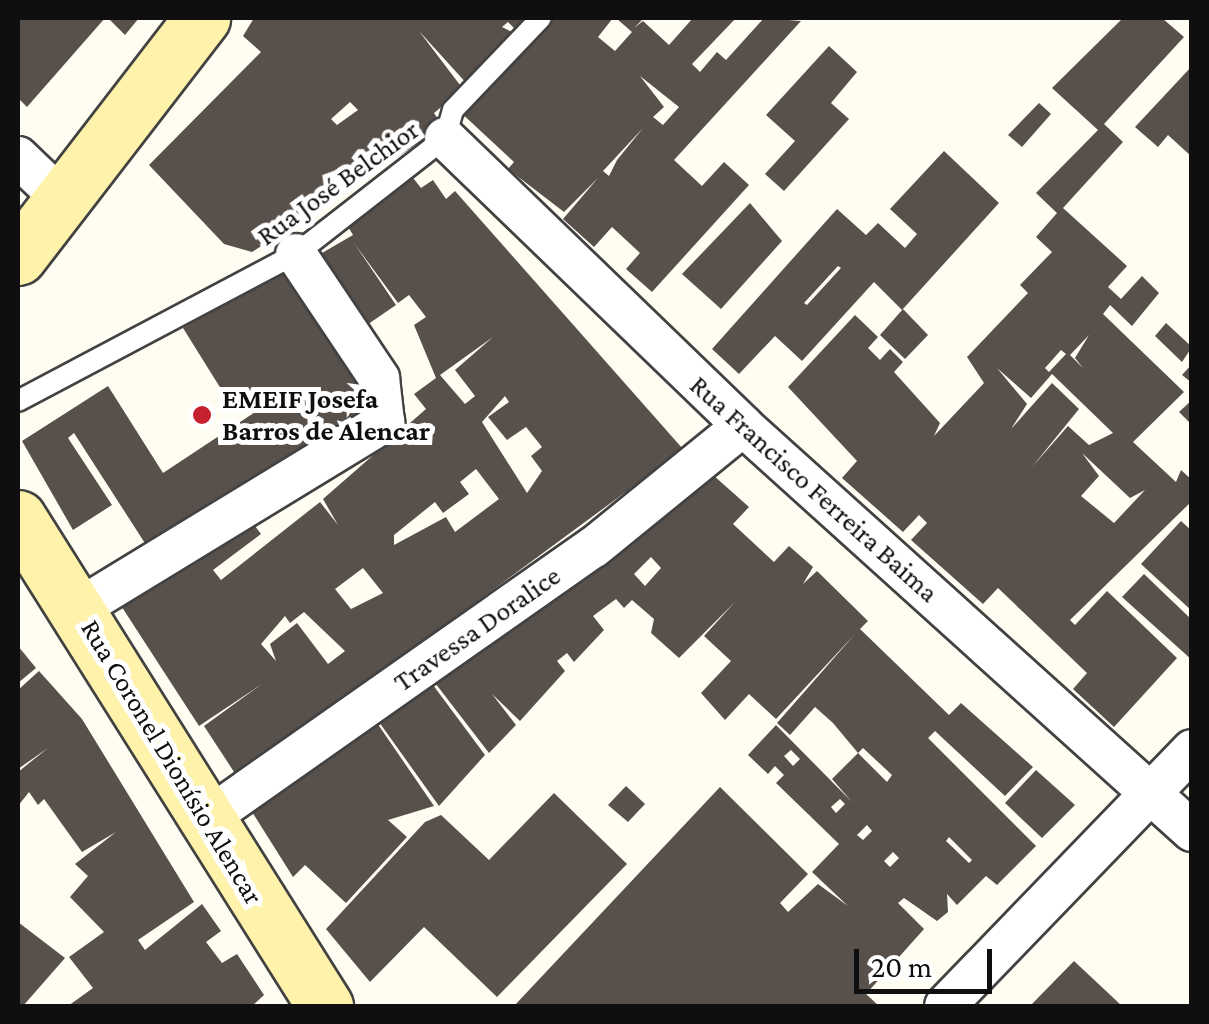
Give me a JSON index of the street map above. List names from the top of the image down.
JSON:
{
  "streets": {
    "main road": ["Rua Coronel Dionísio Alencar"],
    "street": ["Rua Francisco Ferreira Baima", "Travessa Doralice"],
    "lane": ["Rua José Belchior"]
  },
  "crossings": [
    ["Rua José Belchior", "Rua Francisco Ferreira Baima"],
    ["Rua Francisco Ferreira Baima", "Travessa Doralice"],
    ["Travessa Doralice", "Rua Coronel Dionísio Alencar"]
  ],
  "places": ["EMEIF Josefa Barros de Alencar"],
  "scale_bar": "20 m"
}
